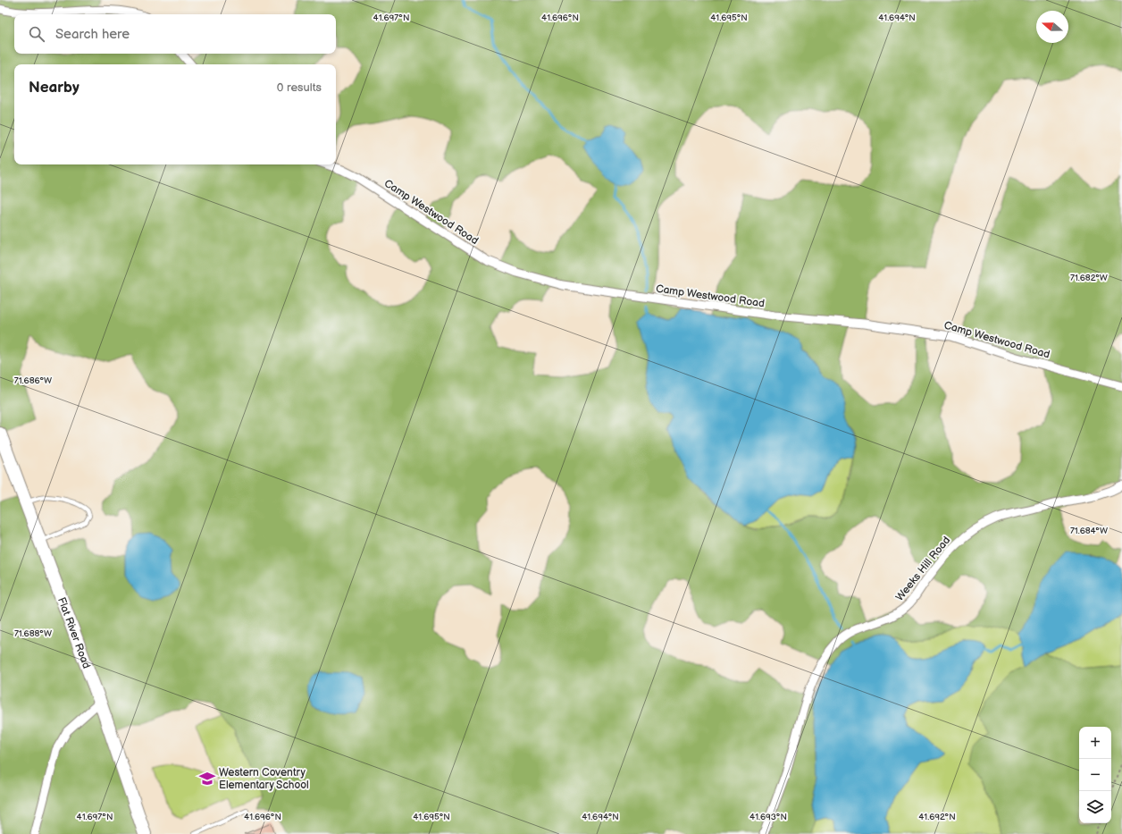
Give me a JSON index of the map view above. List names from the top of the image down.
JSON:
{
  "streets": {
    "main road": ["Flat River Road"],
    "street": ["Camp Westwood Road", "Weeks Hill Road"]
  },
  "places": {
    "school or university": ["Western Coventry Elementary School"]
  },
  "north": "left",
  "page": {
    "search": "Search here",
    "heading": ["Nearby", "0 results"],
    "map_buttons": ["+", "−"]
  },
  "coordinates": [
    "41.697°N",
    "41.696°N",
    "41.695°N",
    "41.694°N",
    "71.682°W",
    "71.686°W",
    "71.684°W",
    "71.688°W",
    "41.693°N",
    "41.692°N"
  ]
}
